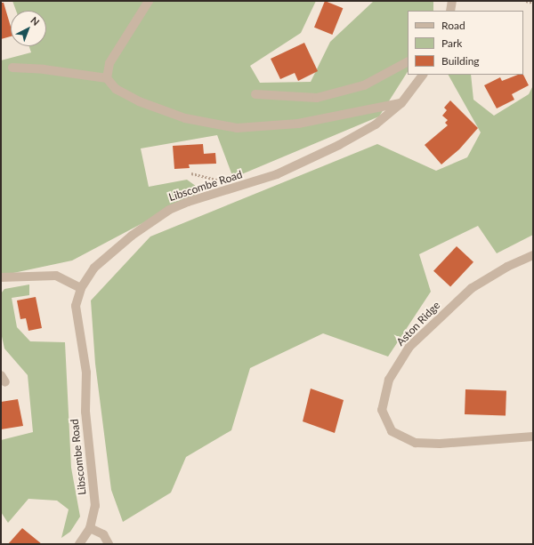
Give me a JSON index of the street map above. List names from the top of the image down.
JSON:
{
  "streets": {
    "street": ["Libscombe Road", "Aston Ridge"]
  },
  "legend": ["Road", "Park", "Building"],
  "north": "top right"
}
